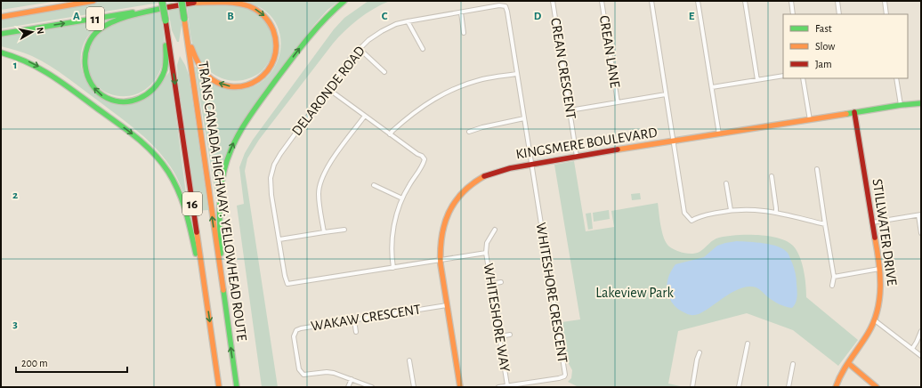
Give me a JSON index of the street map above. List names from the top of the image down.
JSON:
{
  "streets": {
    "main road": [
      "11",
      "KINGSMERE BOULEVARD",
      "TRANS CANADA HIGHWAY: YELLOWHEAD ROUTE",
      "16",
      "STILLWATER DRIVE"
    ],
    "street": [
      "CREAN LANE",
      "CREAN CRESCENT",
      "DELARONDE ROAD",
      "WHITESHORE CRESCENT",
      "WAKAW CRESCENT",
      "WHITESHORE WAY"
    ]
  },
  "crossings": [
    ["CREAN CRESCENT", "KINGSMERE BOULEVARD"],
    ["DELARONDE ROAD", "KINGSMERE BOULEVARD"],
    ["DELARONDE ROAD", "WHITESHORE CRESCENT"],
    ["DELARONDE ROAD", "WHITESHORE WAY"],
    ["KINGSMERE BOULEVARD", "STILLWATER DRIVE"],
    ["KINGSMERE BOULEVARD", "WHITESHORE CRESCENT"],
    ["KINGSMERE BOULEVARD", "WAKAW CRESCENT"],
    ["KINGSMERE BOULEVARD", "WHITESHORE WAY"],
    ["TRANS CANADA HIGHWAY: YELLOWHEAD ROUTE", "16"],
    ["WHITESHORE CRESCENT", "WHITESHORE WAY"]
  ],
  "parks": ["Lakeview Park"],
  "legend": ["Fast", "Slow", "Jam"],
  "scale_bar": "200 m",
  "north": "right",
  "grid": {
    "columns": [
      "A",
      "B",
      "C",
      "D",
      "E"
    ],
    "rows": ["1", "2", "3"]
  }
}
